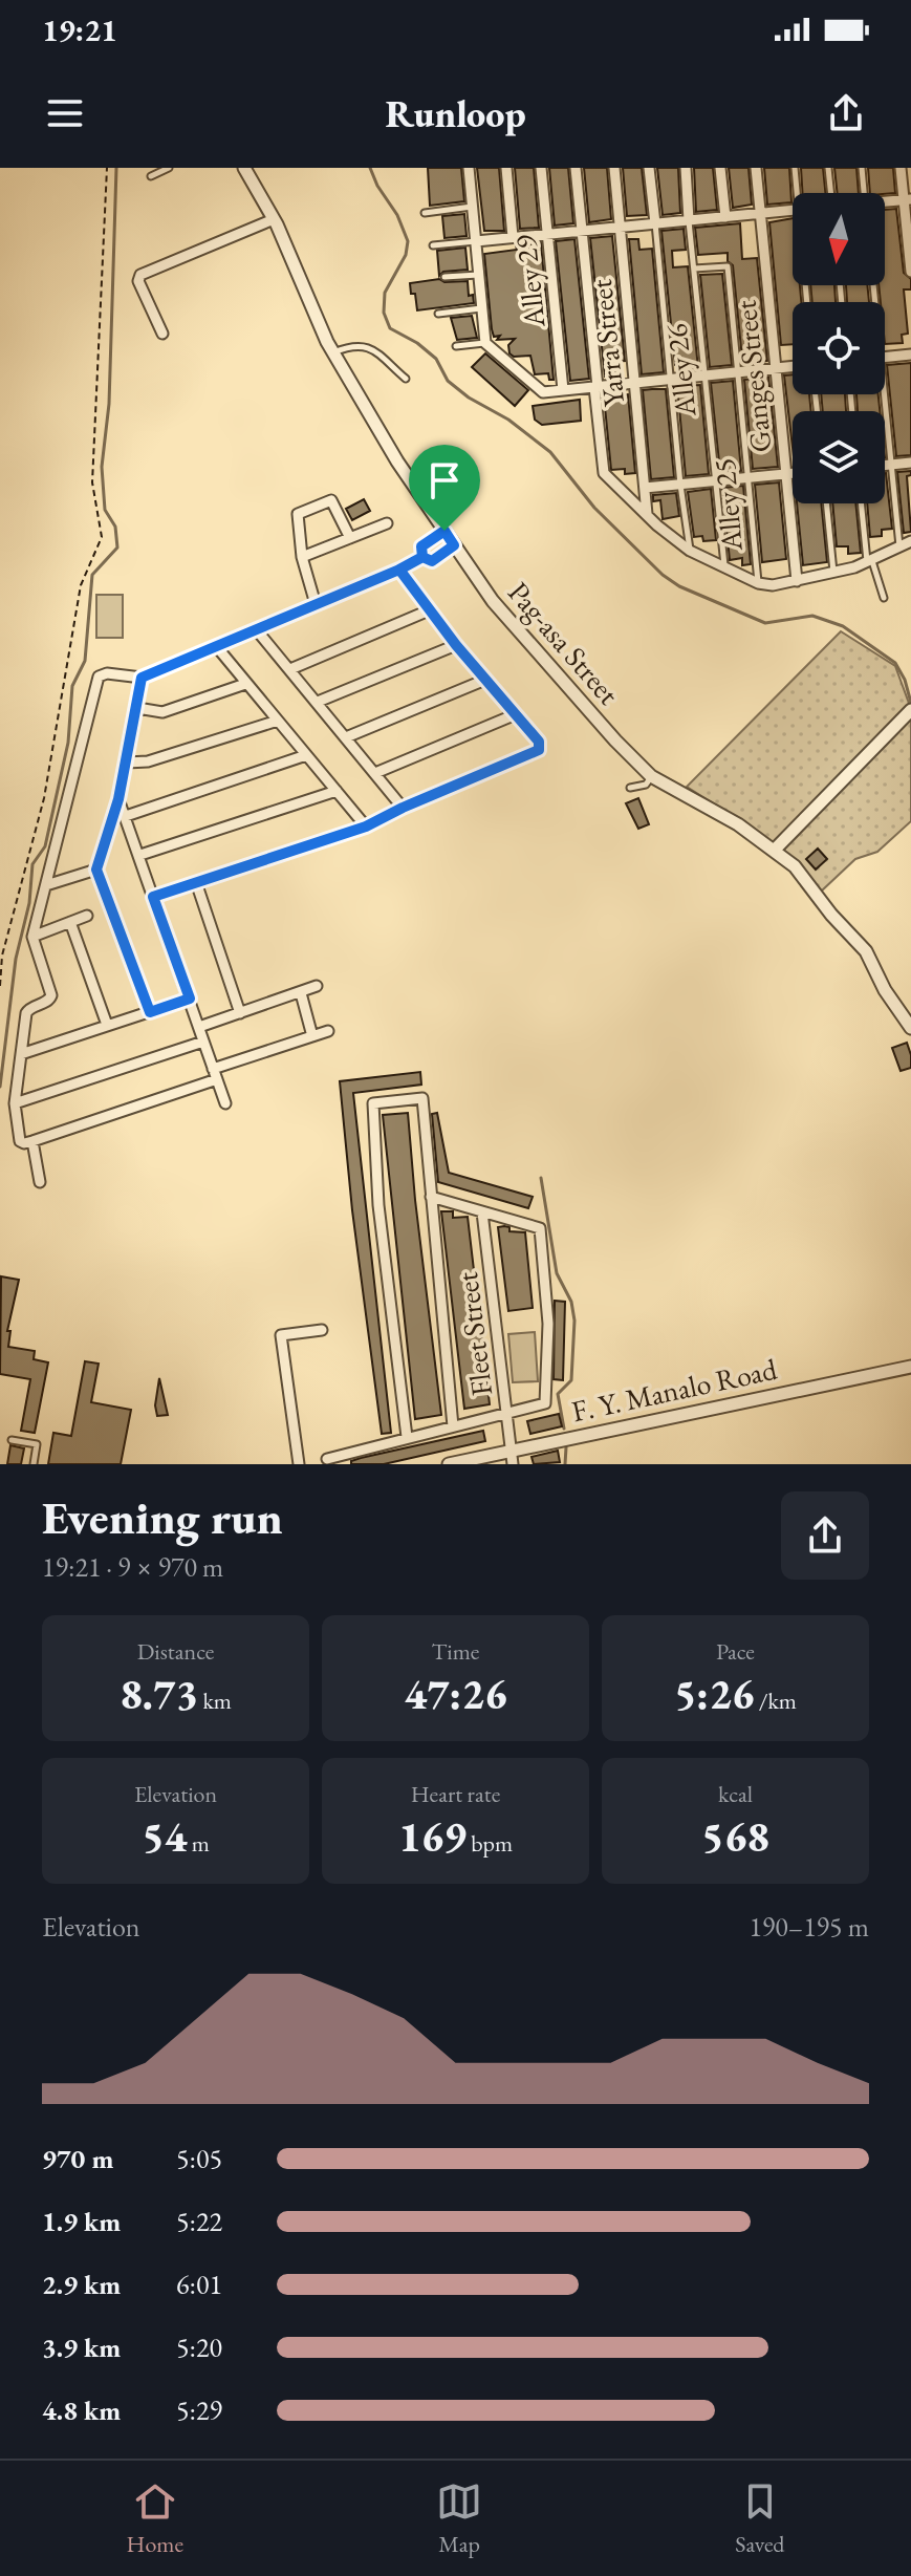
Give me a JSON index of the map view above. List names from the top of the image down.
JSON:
{
  "streets": {
    "street": [
      "Alley 29",
      "Yarra Street",
      "Alley 26",
      "Ganges Street",
      "Pag-asa Street",
      "Fleet Street",
      "F. Y. Manalo Road"
    ],
    "lane": ["Alley 25"]
  },
  "crossings": [
    ["Alley 26", "Alley 25"],
    ["Fleet Street", "F. Y. Manalo Road"]
  ],
  "north": "bottom",
  "page": {
    "status": "19:21",
    "header": "Runloop",
    "heading": ["Evening run", "19:21 · 9 × 970 m"],
    "stats": [
      ["Distance", "8.73 km"],
      ["Time", "47:26"],
      ["Pace", "5:26 /km"],
      ["Elevation", "54 m"],
      ["Heart rate", "169 bpm"],
      ["kcal", "568"]
    ],
    "chart": ["Elevation", "190–195 m"],
    "list": [
      {
        "name": "970 m",
        "note": "5:05"
      },
      {
        "name": "1.9 km",
        "note": "5:22"
      },
      {
        "name": "2.9 km",
        "note": "6:01"
      },
      {
        "name": "3.9 km",
        "note": "5:20"
      },
      {
        "name": "4.8 km",
        "note": "5:29"
      }
    ],
    "tabs": ["Home", "Map", "Saved"]
  }
}
